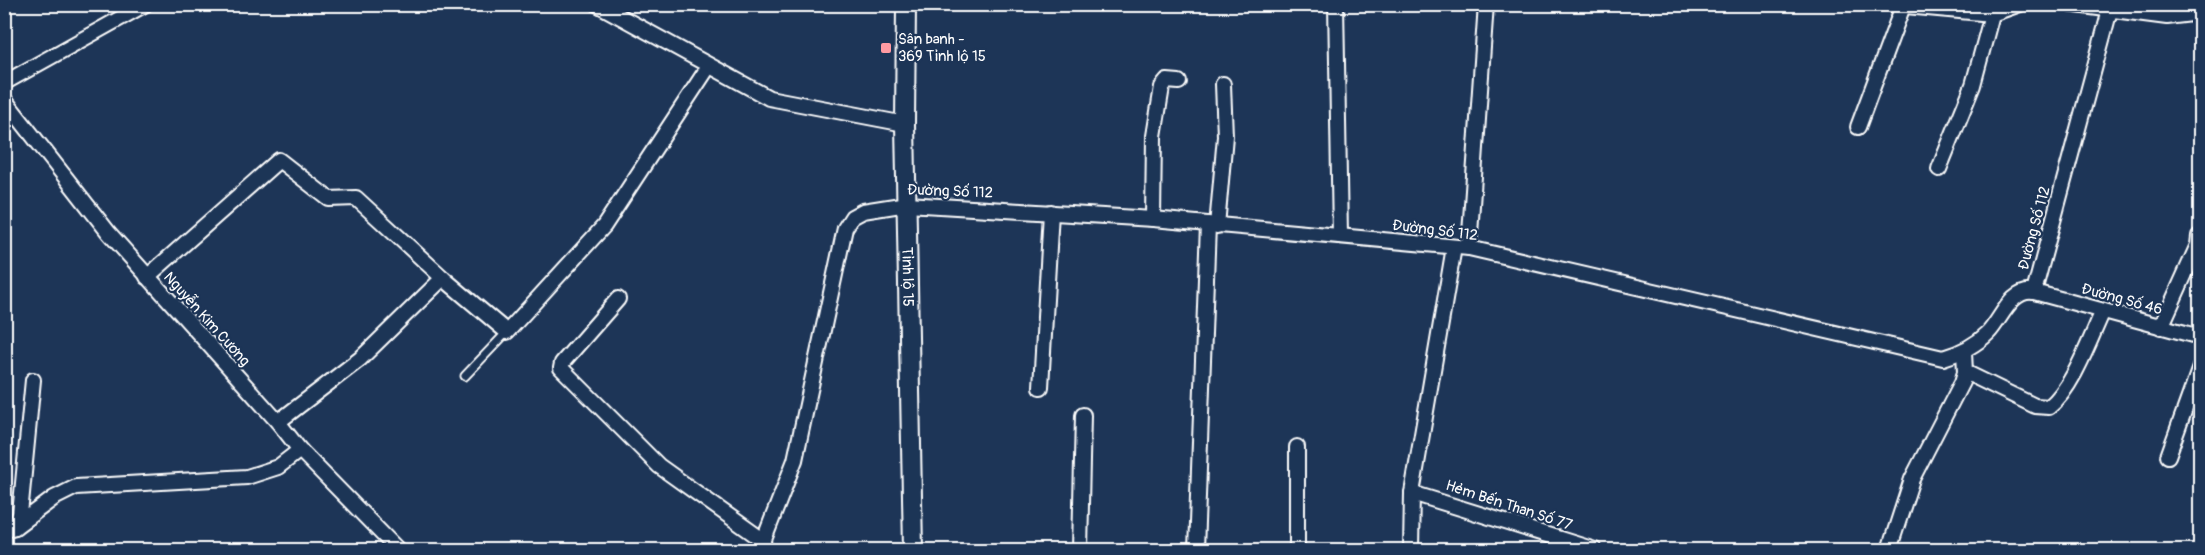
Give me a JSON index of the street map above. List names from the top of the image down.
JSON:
{
  "streets": {
    "main road": ["Tỉnh lộ 15"],
    "street": [
      "Đường Số 112",
      "Đường Số 46",
      "Nguyễn Kim Cương",
      "Hẻm Bến Than Số 77"
    ]
  },
  "crossings": [
    ["Đường Số 112", "Tỉnh lộ 15"],
    ["Đường Số 112", "Đường Số 46"]
  ],
  "places": {
    "transit": ["Sân banh - 369 Tỉnh lộ 15"]
  }
}
